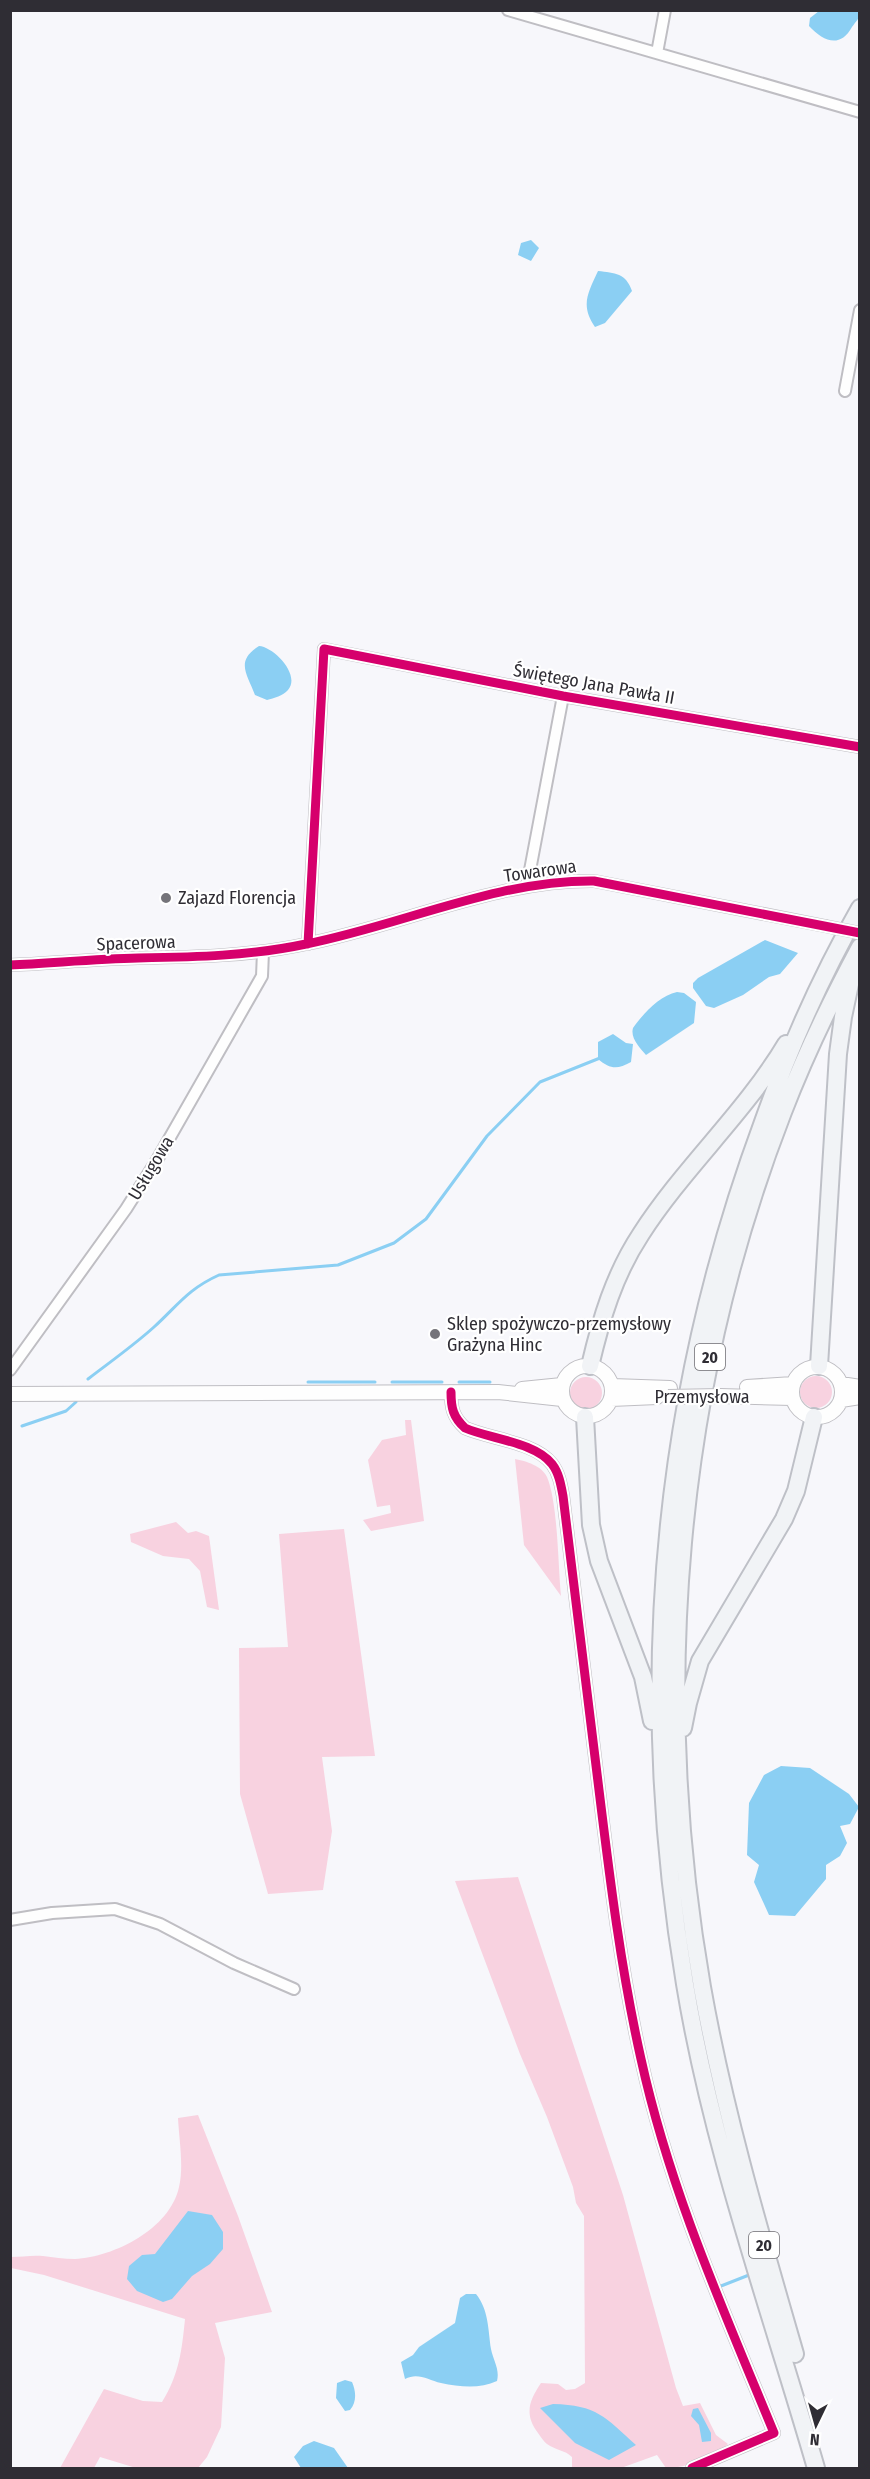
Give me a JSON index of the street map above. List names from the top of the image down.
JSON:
{
  "streets": {
    "main road": ["20", "Przemysłowa"],
    "street": [
      "Świętego Jana Pawła II",
      "Towarowa",
      "Spacerowa",
      "Usługowa"
    ]
  },
  "crossings": [
    ["Świętego Jana Pawła II", "Towarowa"],
    ["Towarowa", "Spacerowa"],
    ["Towarowa", "Usługowa"],
    ["Spacerowa", "Usługowa"]
  ],
  "places": ["Zajazd Florencja", "Sklep spożywczo-przemysłowy Grażyna Hinc"],
  "north": "bottom"
}
